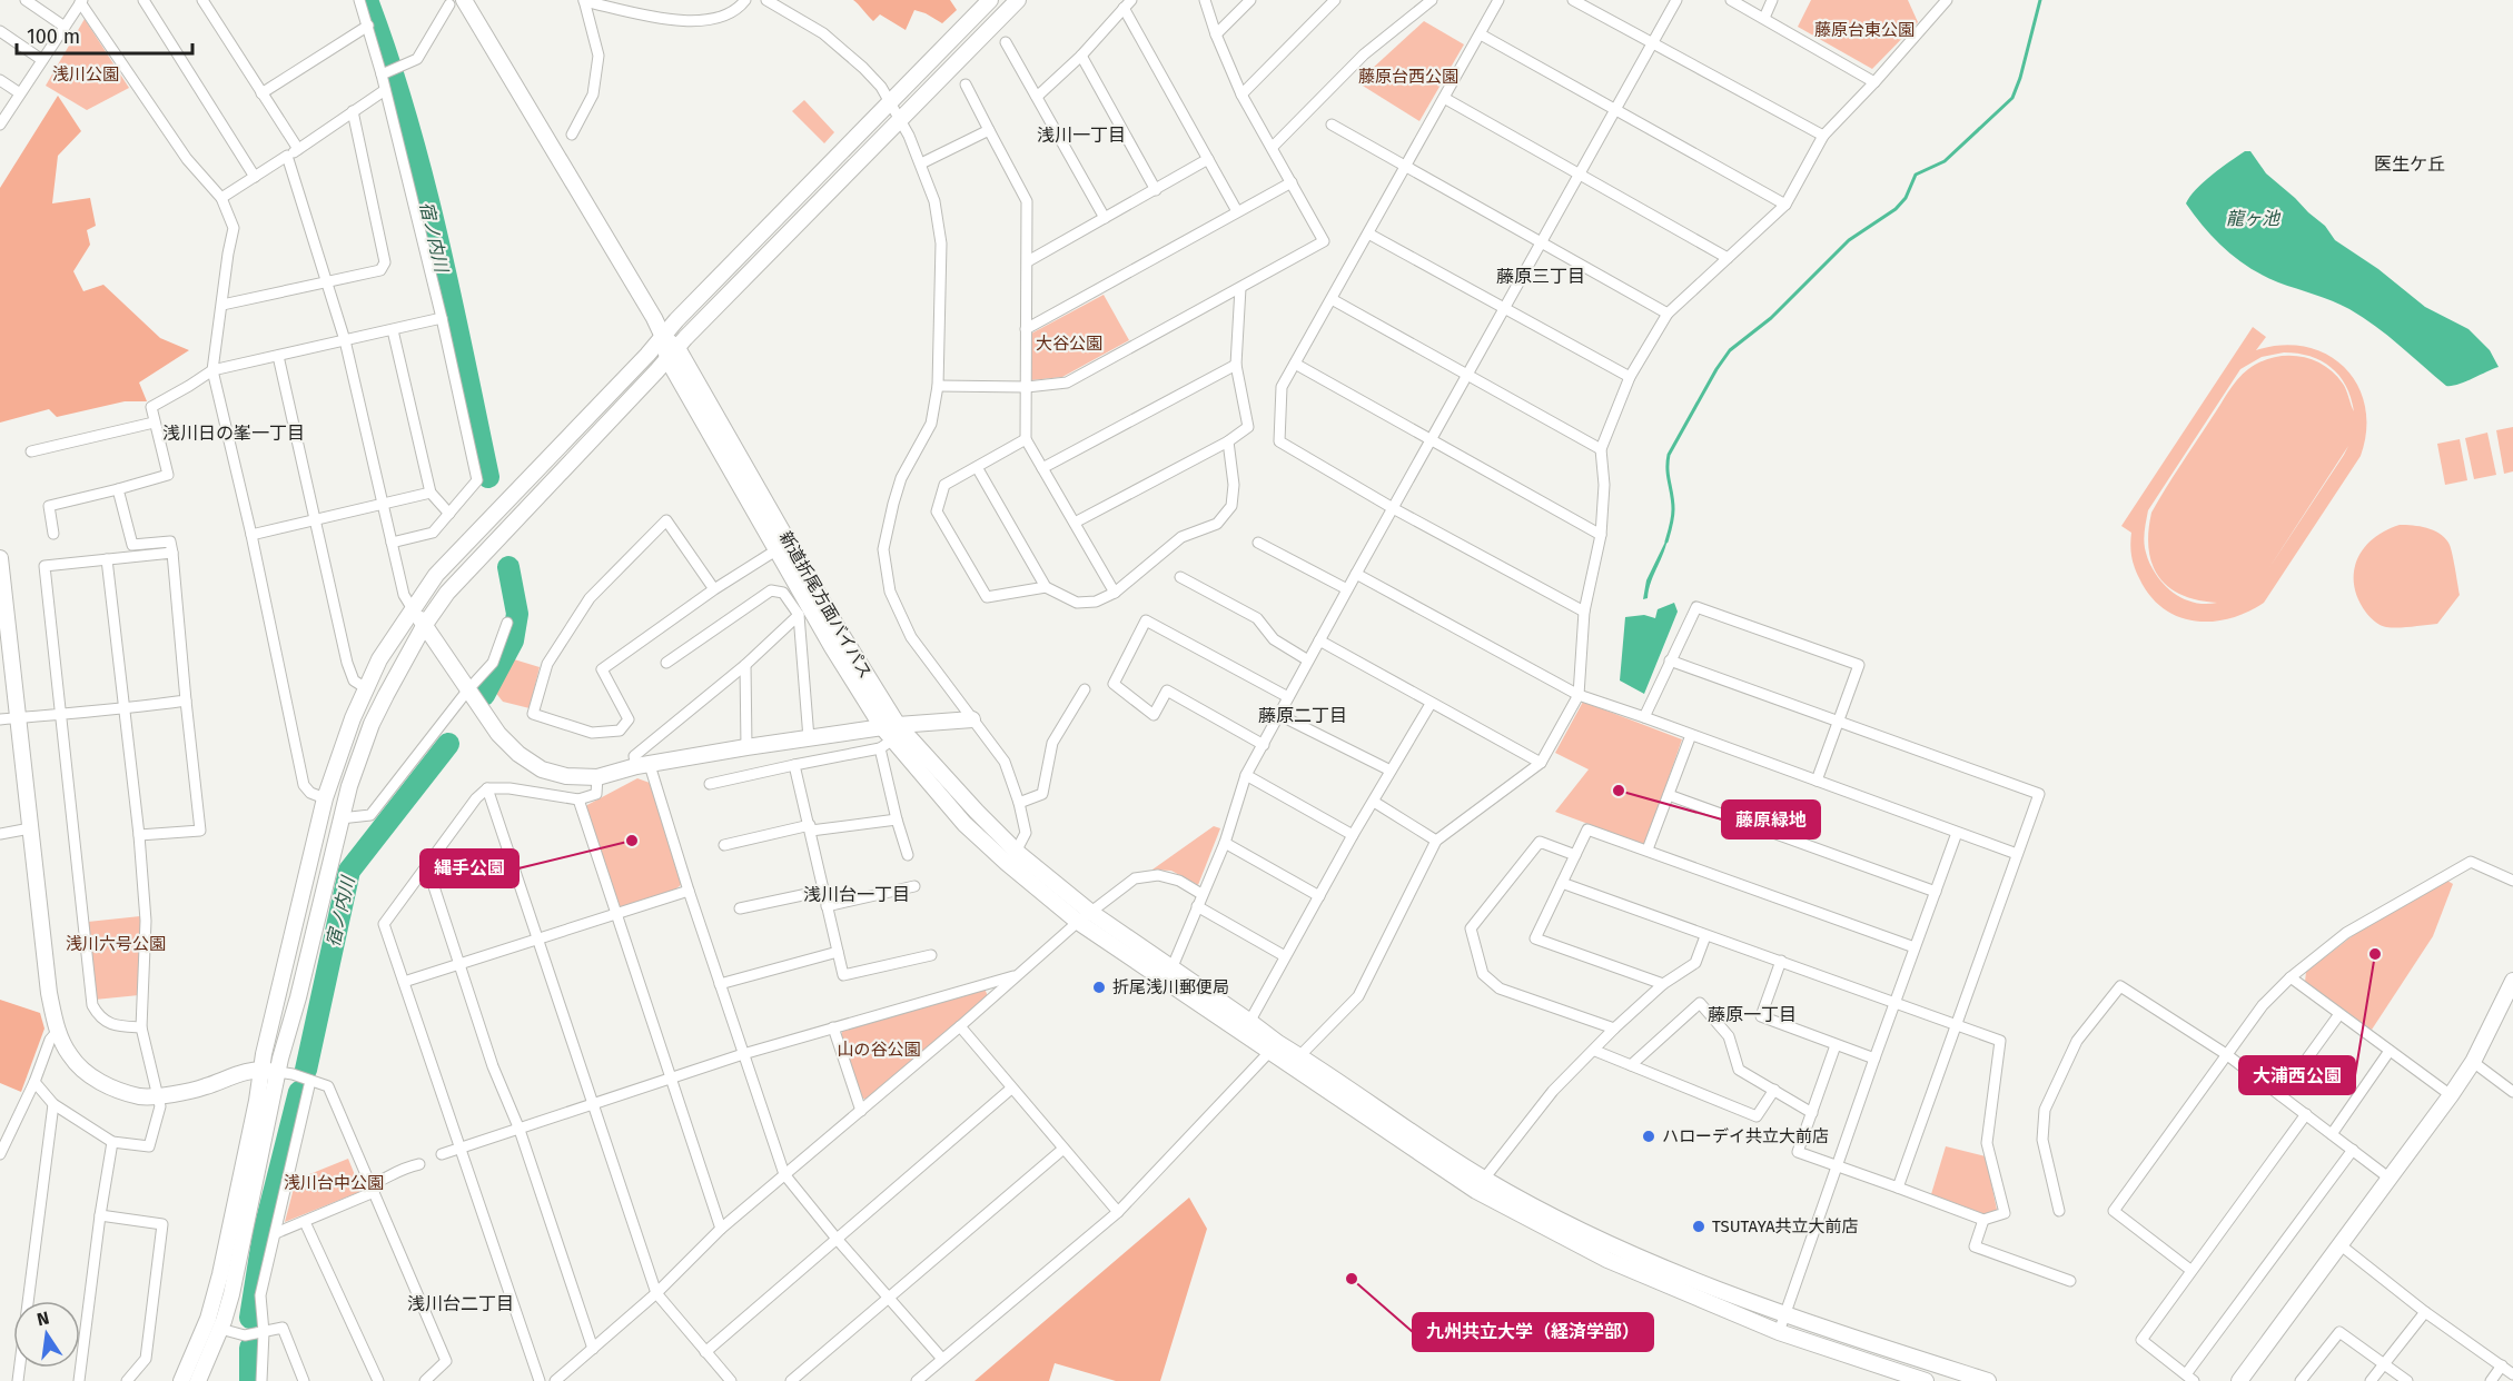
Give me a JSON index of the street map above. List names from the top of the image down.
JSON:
{
  "streets": {
    "street": ["新道折尾方面バイパス"]
  },
  "districts": [
    "浅川一丁目",
    "医生ケ丘",
    "藤原三丁目",
    "浅川日の峯一丁目",
    "藤原二丁目",
    "浅川台一丁目",
    "藤原一丁目",
    "浅川台二丁目"
  ],
  "water": ["龍ヶ池", "宿ノ内川"],
  "parks": [
    "藤原台東公園",
    "浅川公園",
    "藤原台西公園",
    "大谷公園",
    "浅川六号公園",
    "山の谷公園",
    "浅川台中公園"
  ],
  "places": [
    "藤原緑地",
    "縄手公園",
    "大浦西公園",
    "折尾浅川郵便局",
    "ハローデイ共立大前店",
    "TSUTAYA共立大前店",
    "九州共立大学（経済学部）"
  ],
  "scale_bar": "100 m",
  "north": "top"
}
